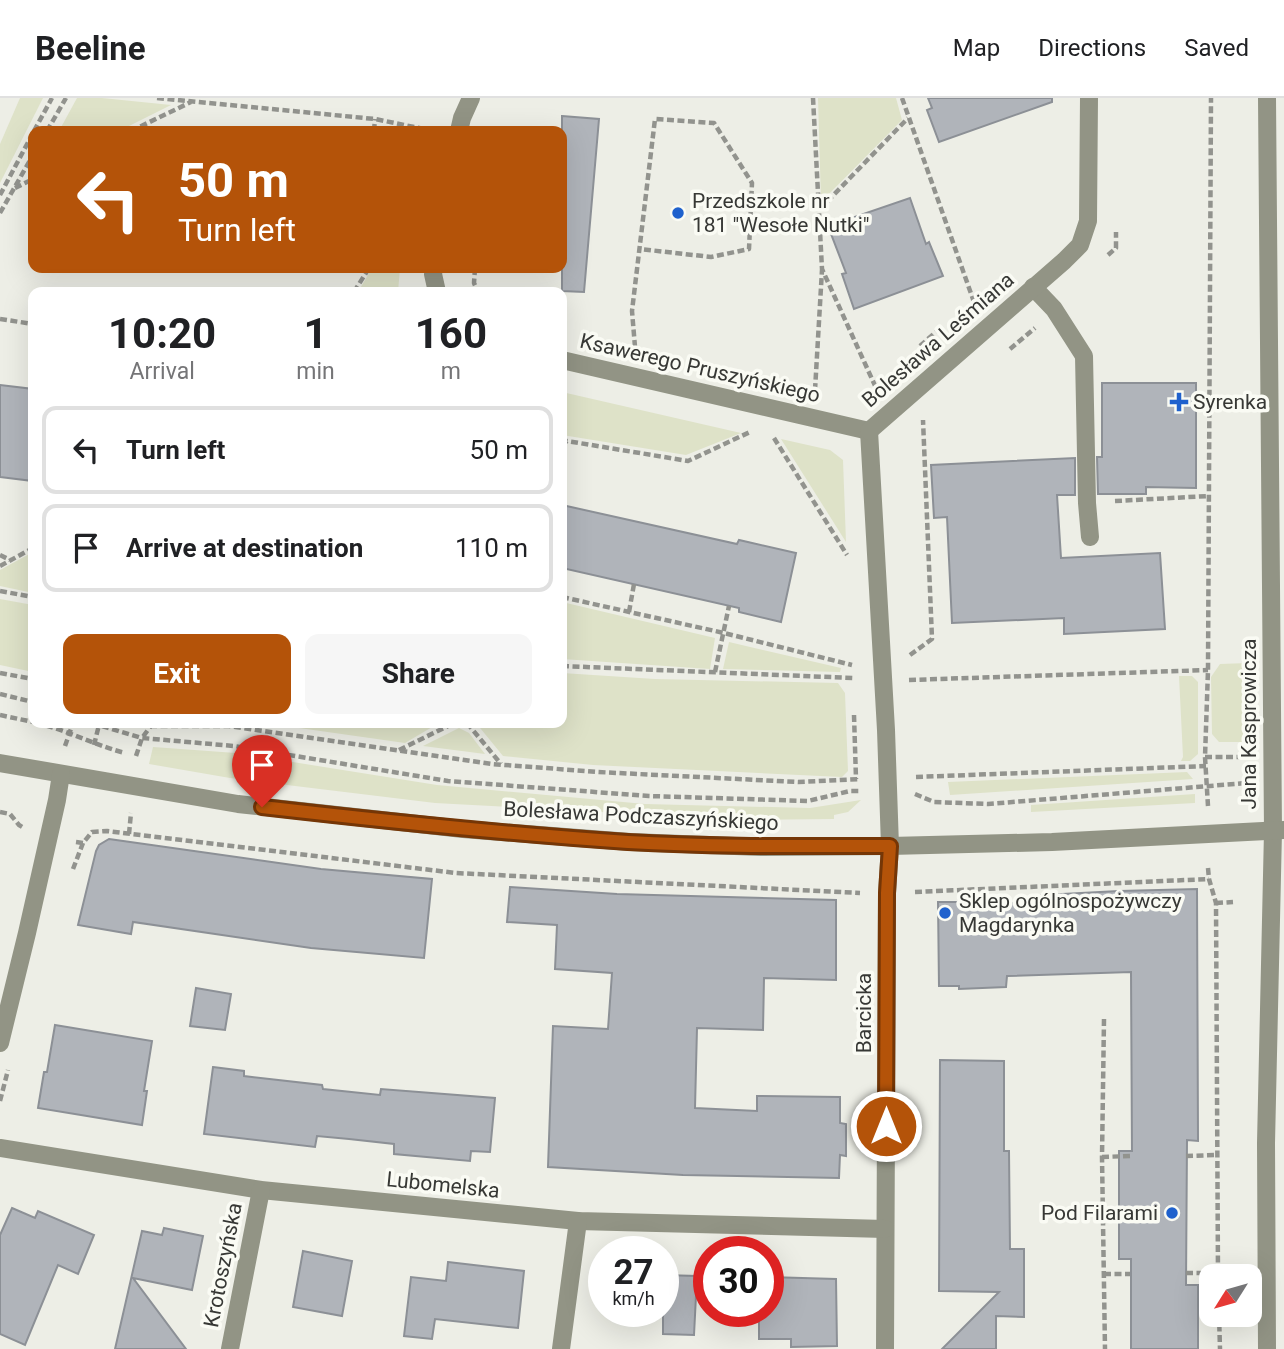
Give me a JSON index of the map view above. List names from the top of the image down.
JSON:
{
  "streets": {
    "street": [
      "Bolesława Leśmiana",
      "Ksawerego Pruszyńskiego",
      "Jana Kasprowicza",
      "Bolesława Podczaszyńskiego",
      "Barcicka",
      "Lubomelska",
      "Krotoszyńska"
    ]
  },
  "crossings": [
    ["Bolesława Leśmiana", "Ksawerego Pruszyńskiego"],
    ["Bolesława Leśmiana", "Bolesława Podczaszyńskiego"],
    ["Bolesława Leśmiana", "Barcicka"],
    ["Jana Kasprowicza", "Bolesława Podczaszyńskiego"],
    ["Bolesława Podczaszyńskiego", "Barcicka"],
    ["Barcicka", "Lubomelska"],
    ["Lubomelska", "Krotoszyńska"]
  ],
  "places": {
    "other": ["Przedszkole nr 181 \"Wesołe Nutki\"", "Sklep ogólnospożywczy Magdarynka", "Pod Filarami"],
    "health": ["Syrenka"]
  },
  "north": "bottom left",
  "page": {
    "header": "Beeline",
    "nav": ["Map", "Directions", "Saved"],
    "turn": ["50 m", "Turn left"],
    "eta": [
      "10:20",
      "Arrival",
      "1",
      "min",
      "160",
      "m"
    ],
    "list": [
      {
        "name": "Turn left",
        "value": "50 m"
      },
      {
        "name": "Arrive at destination",
        "value": "110 m"
      }
    ],
    "buttons": ["Exit", "Share"],
    "speed": "27 km/h",
    "limit": "30"
  }
}
